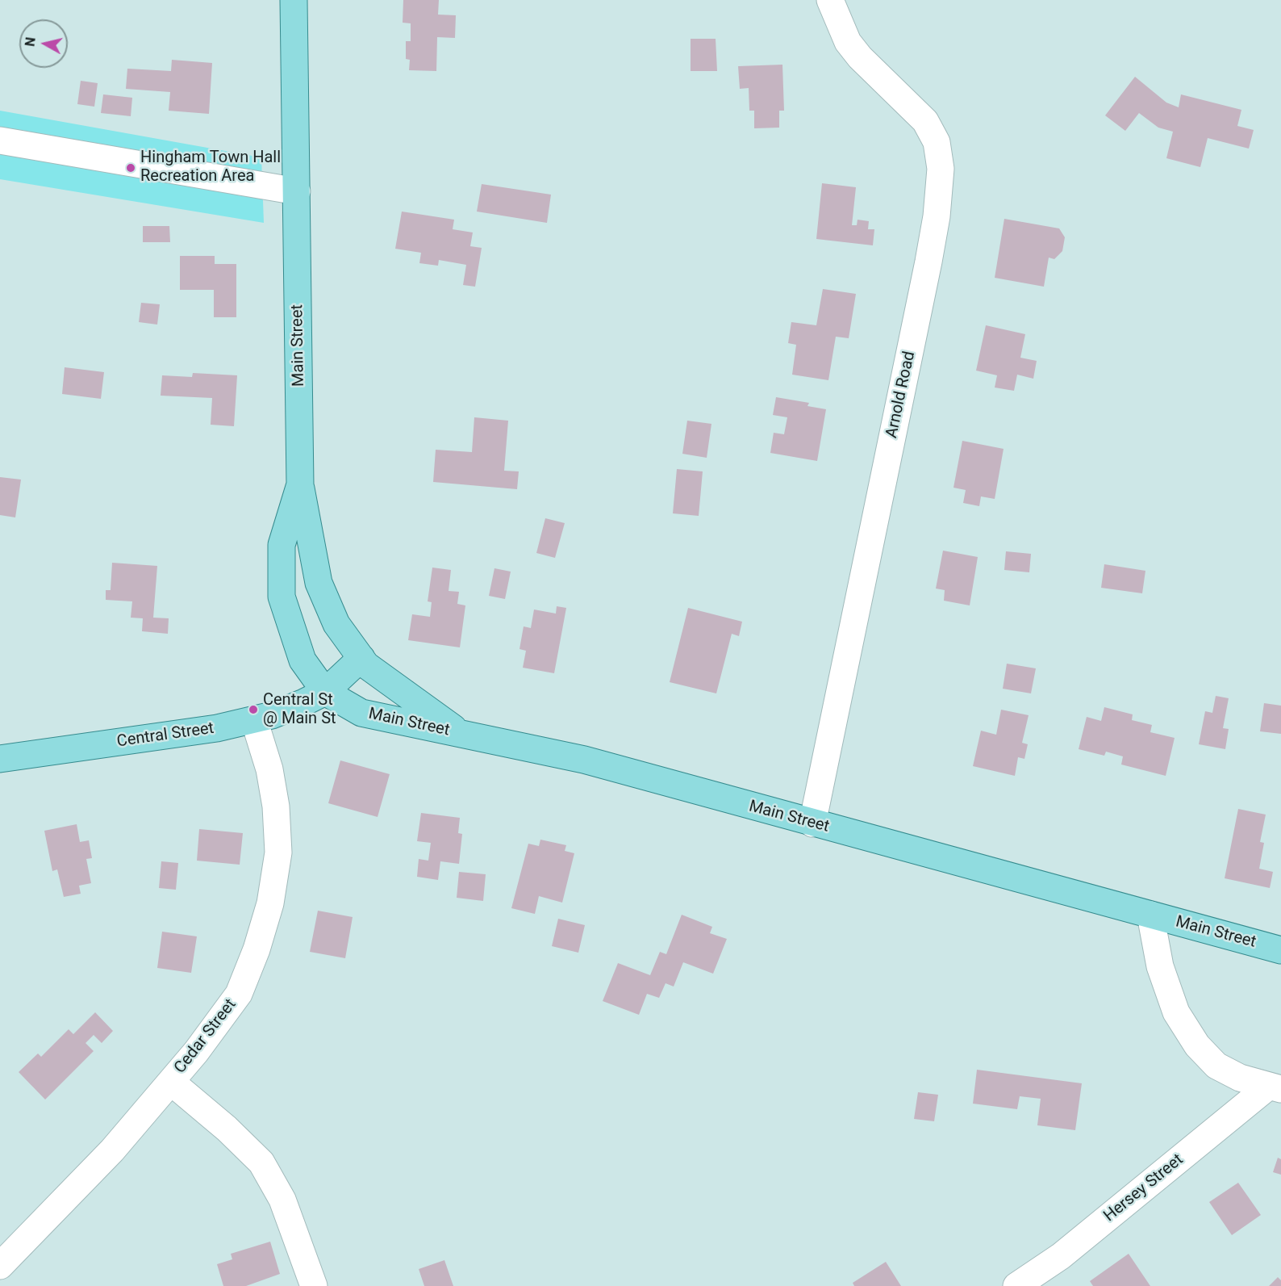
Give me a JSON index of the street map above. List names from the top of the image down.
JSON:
{
  "streets": {
    "main road": ["Main Street", "Central Street"],
    "street": ["Arnold Road", "Cedar Street", "Hersey Street"]
  },
  "crossings": [
    ["Main Street", "Arnold Road"],
    ["Main Street", "Central Street"],
    ["Main Street", "Hersey Street"],
    ["Central Street", "Cedar Street"]
  ],
  "places": ["Hingham Town Hall Recreation Area", "Central St @ Main St"],
  "north": "left"
}
